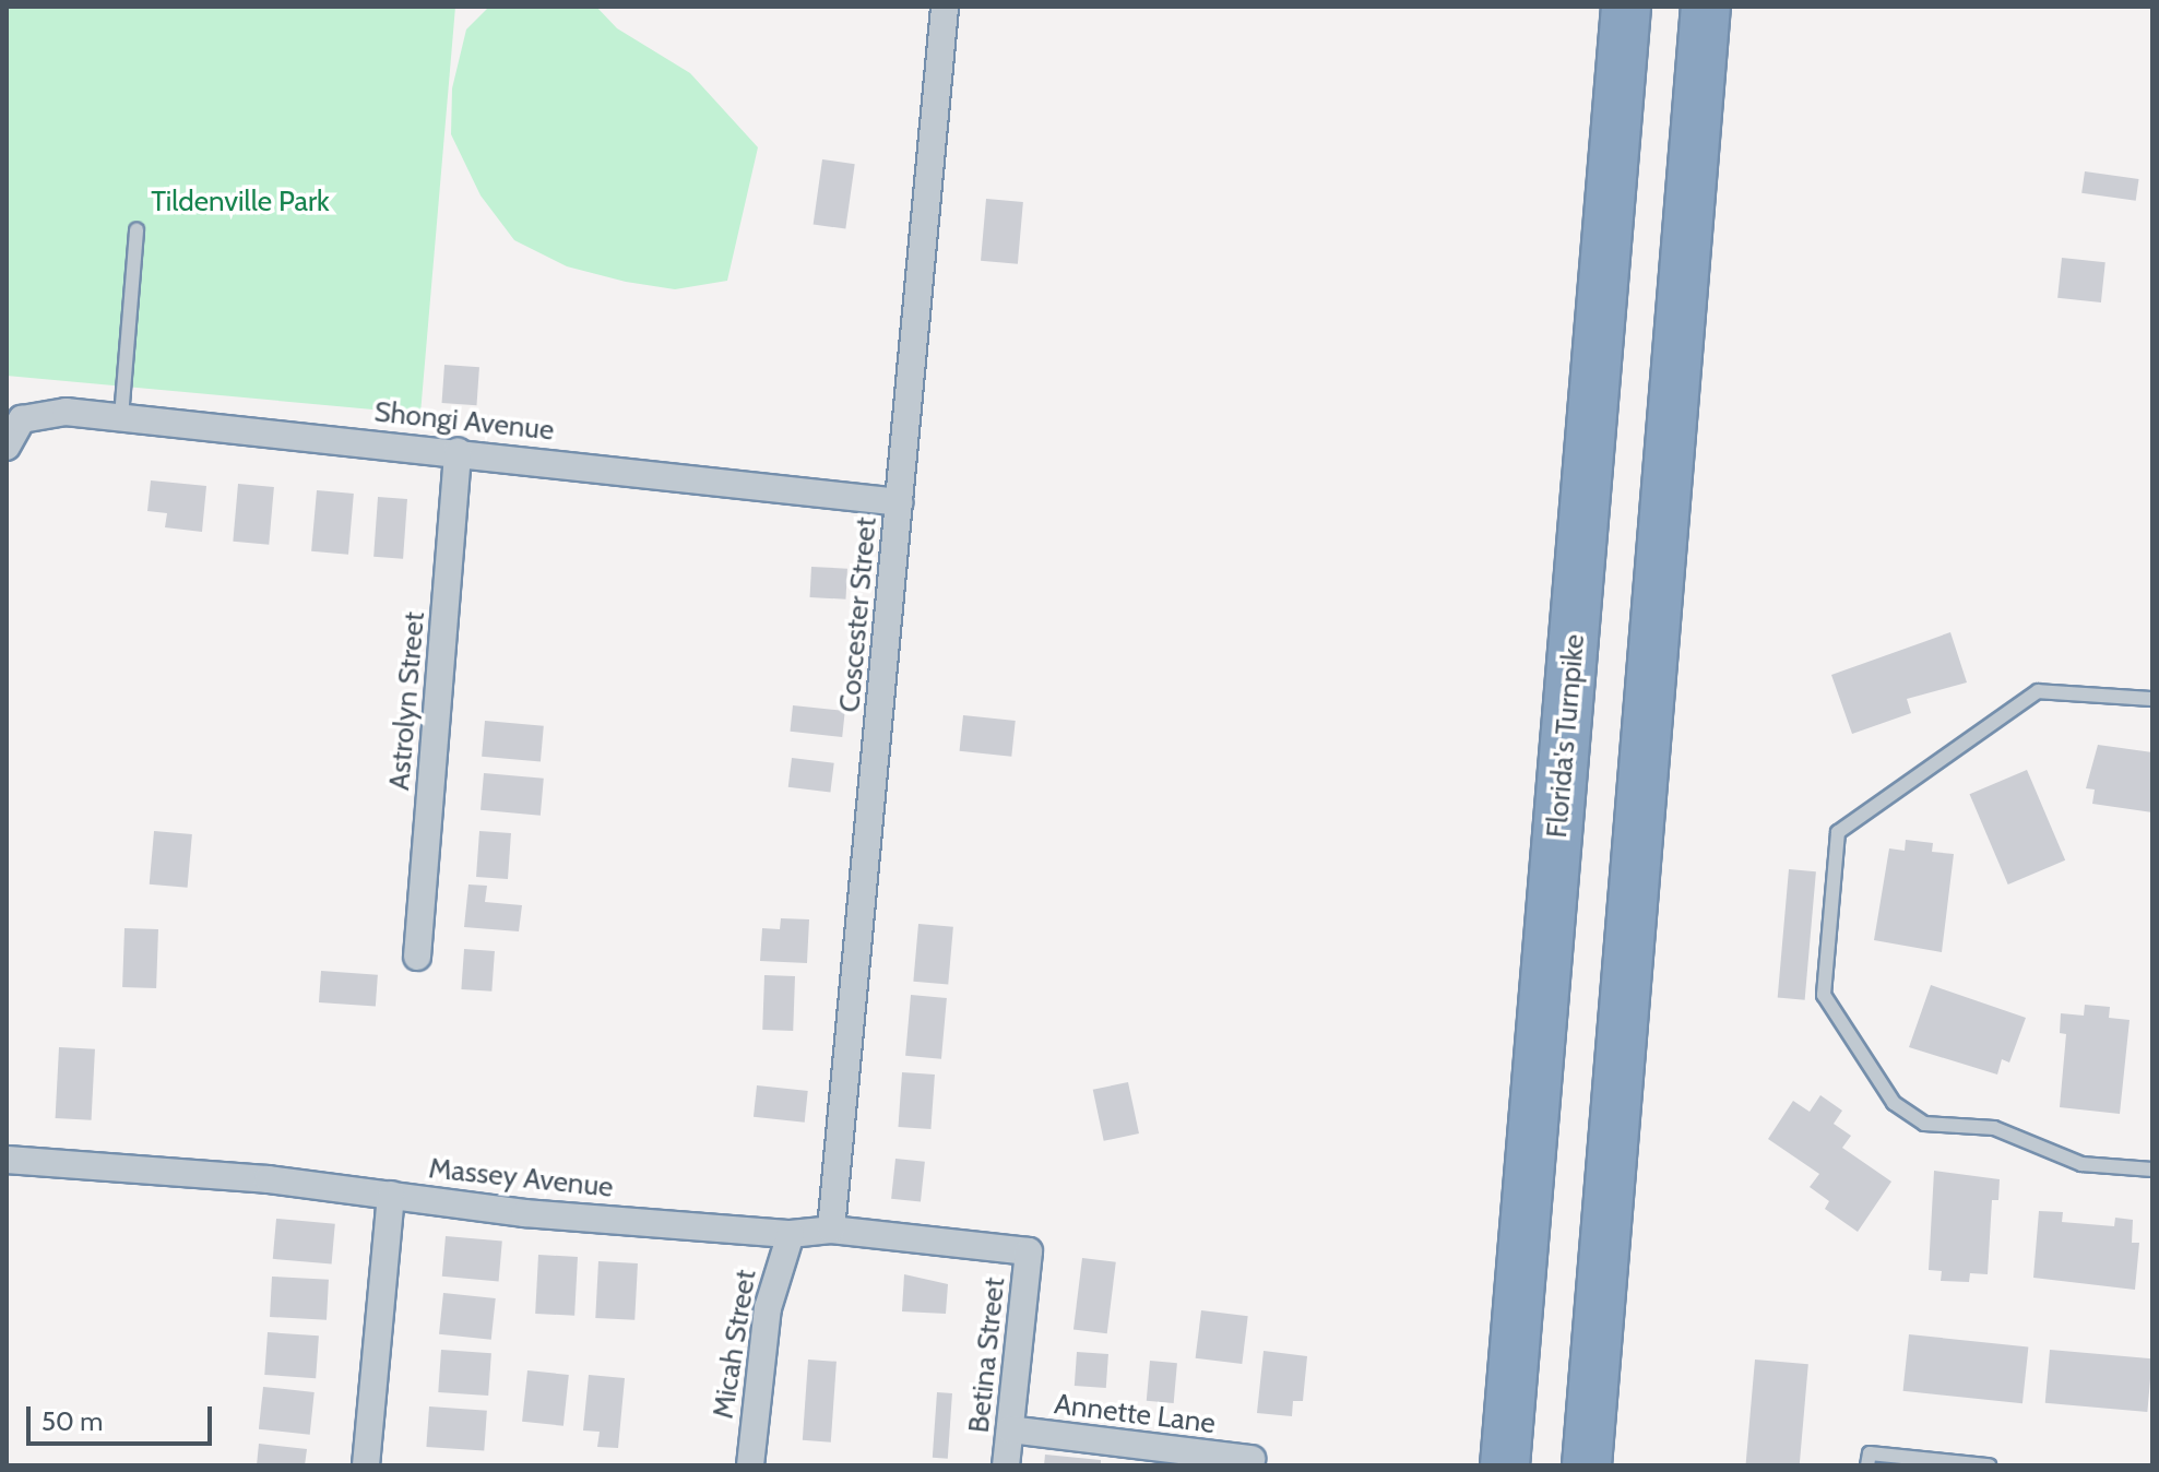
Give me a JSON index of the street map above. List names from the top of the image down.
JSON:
{
  "streets": {
    "highway": ["Florida's Turnpike"],
    "street": [
      "Shongi Avenue",
      "Coscester Street",
      "Astrolyn Street",
      "Massey Avenue",
      "Micah Street",
      "Betina Street",
      "Annette Lane"
    ]
  },
  "crossings": [
    ["Shongi Avenue", "Coscester Street"],
    ["Shongi Avenue", "Astrolyn Street"],
    ["Coscester Street", "Massey Avenue"],
    ["Massey Avenue", "Micah Street"],
    ["Massey Avenue", "Betina Street"],
    ["Betina Street", "Annette Lane"]
  ],
  "parks": ["Tildenville Park"],
  "scale_bar": "50 m"
}
